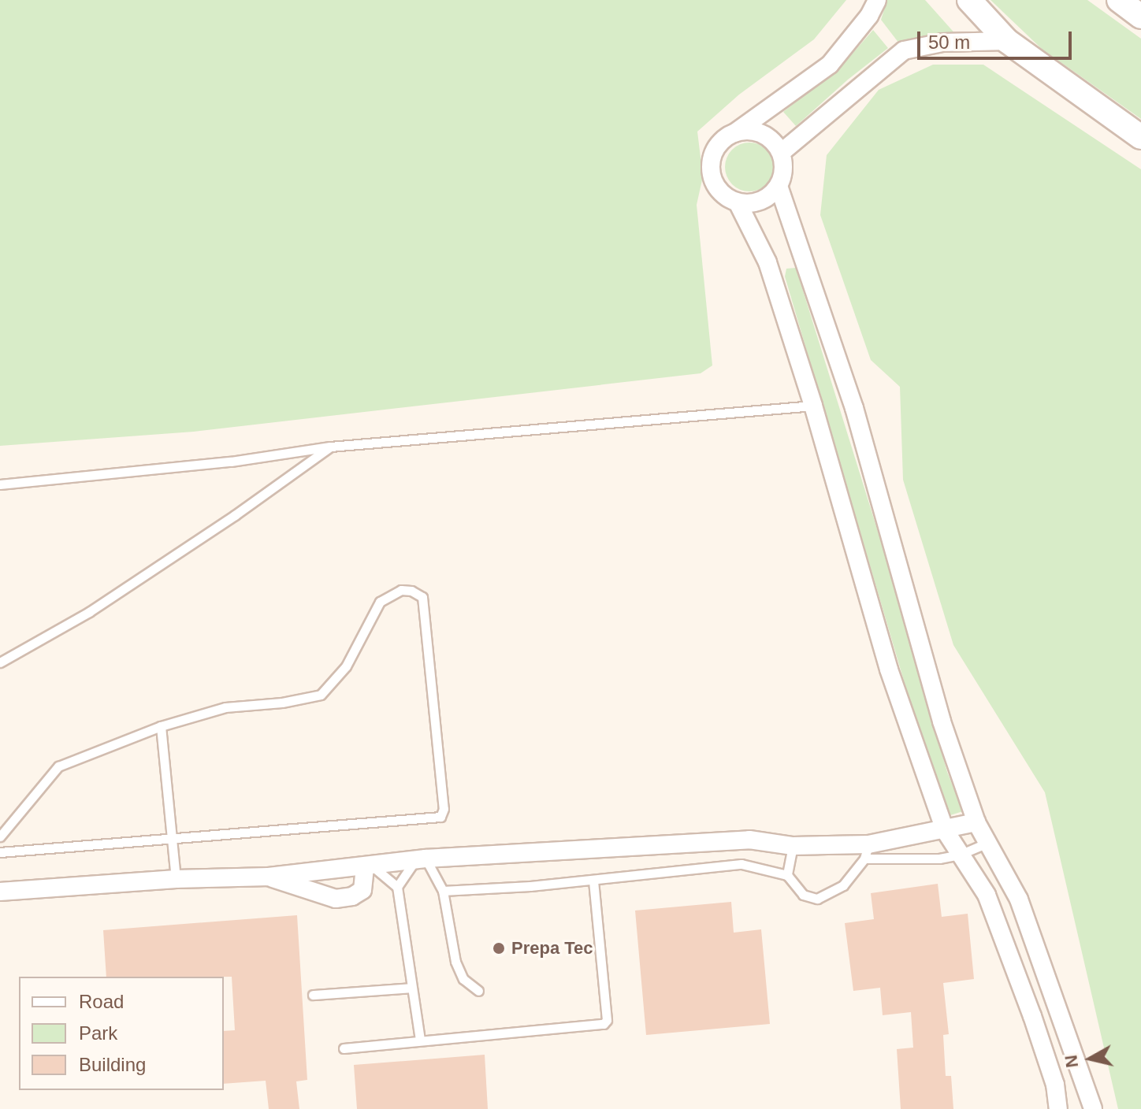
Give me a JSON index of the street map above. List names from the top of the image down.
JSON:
{
  "places": ["Prepa Tec"],
  "legend": ["Road", "Park", "Building"],
  "scale_bar": "50 m",
  "north": "left"
}
